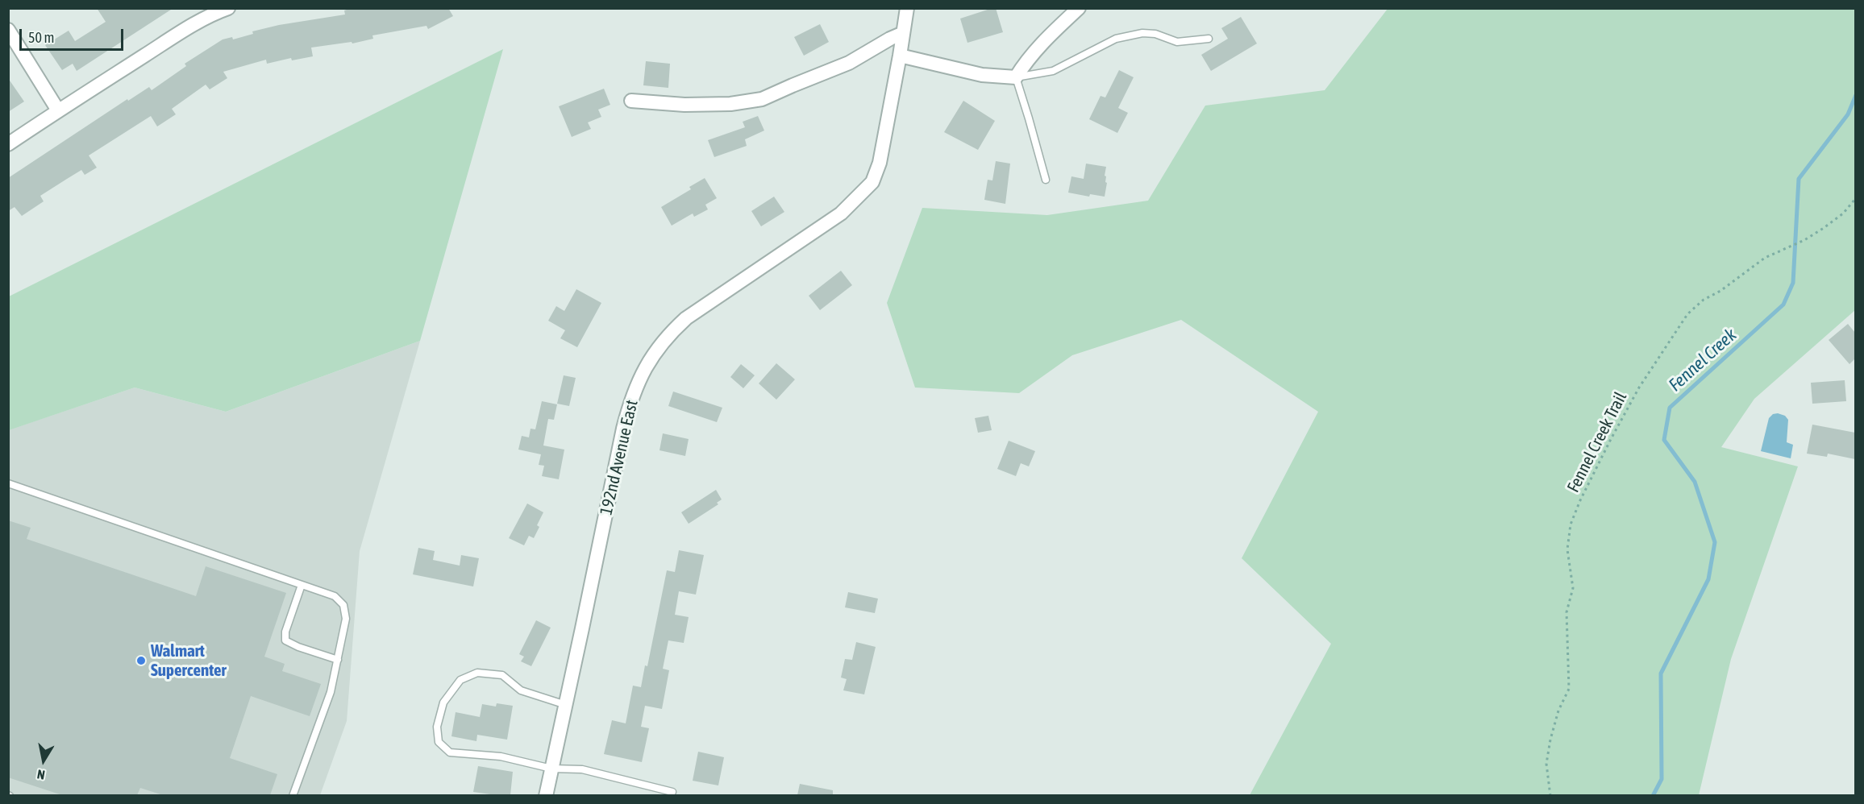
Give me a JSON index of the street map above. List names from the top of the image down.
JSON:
{
  "streets": {
    "street": ["192nd Avenue East"],
    "path": ["Fennel Creek Trail"]
  },
  "water": ["Fennel Creek"],
  "places": ["Walmart Supercenter"],
  "scale_bar": "50 m",
  "north": "bottom"
}
